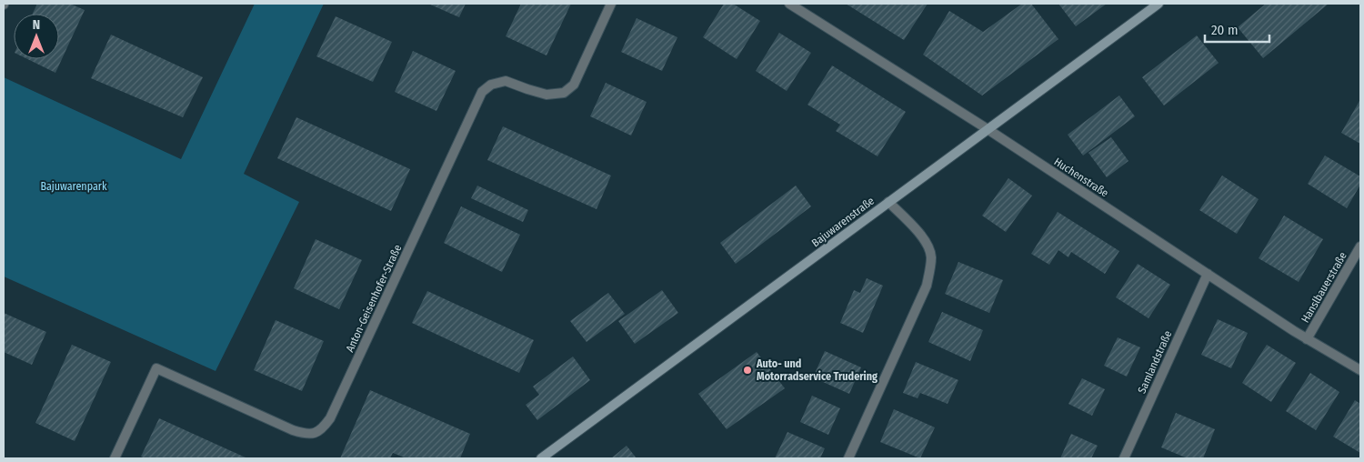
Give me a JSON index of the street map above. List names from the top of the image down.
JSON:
{
  "streets": {
    "main road": ["Bajuwarenstraße"],
    "street": [
      "Huchenstraße",
      "Hanslbauerstraße",
      "Anton-Geisenhofer-Straße",
      "Samlandstraße"
    ]
  },
  "crossings": [
    ["Huchenstraße", "Bajuwarenstraße"],
    ["Huchenstraße", "Hanslbauerstraße"],
    ["Huchenstraße", "Samlandstraße"]
  ],
  "parks": ["Bajuwarenpark"],
  "places": ["Auto- und Motorradservice Trudering"],
  "scale_bar": "20 m",
  "north": "top"
}
